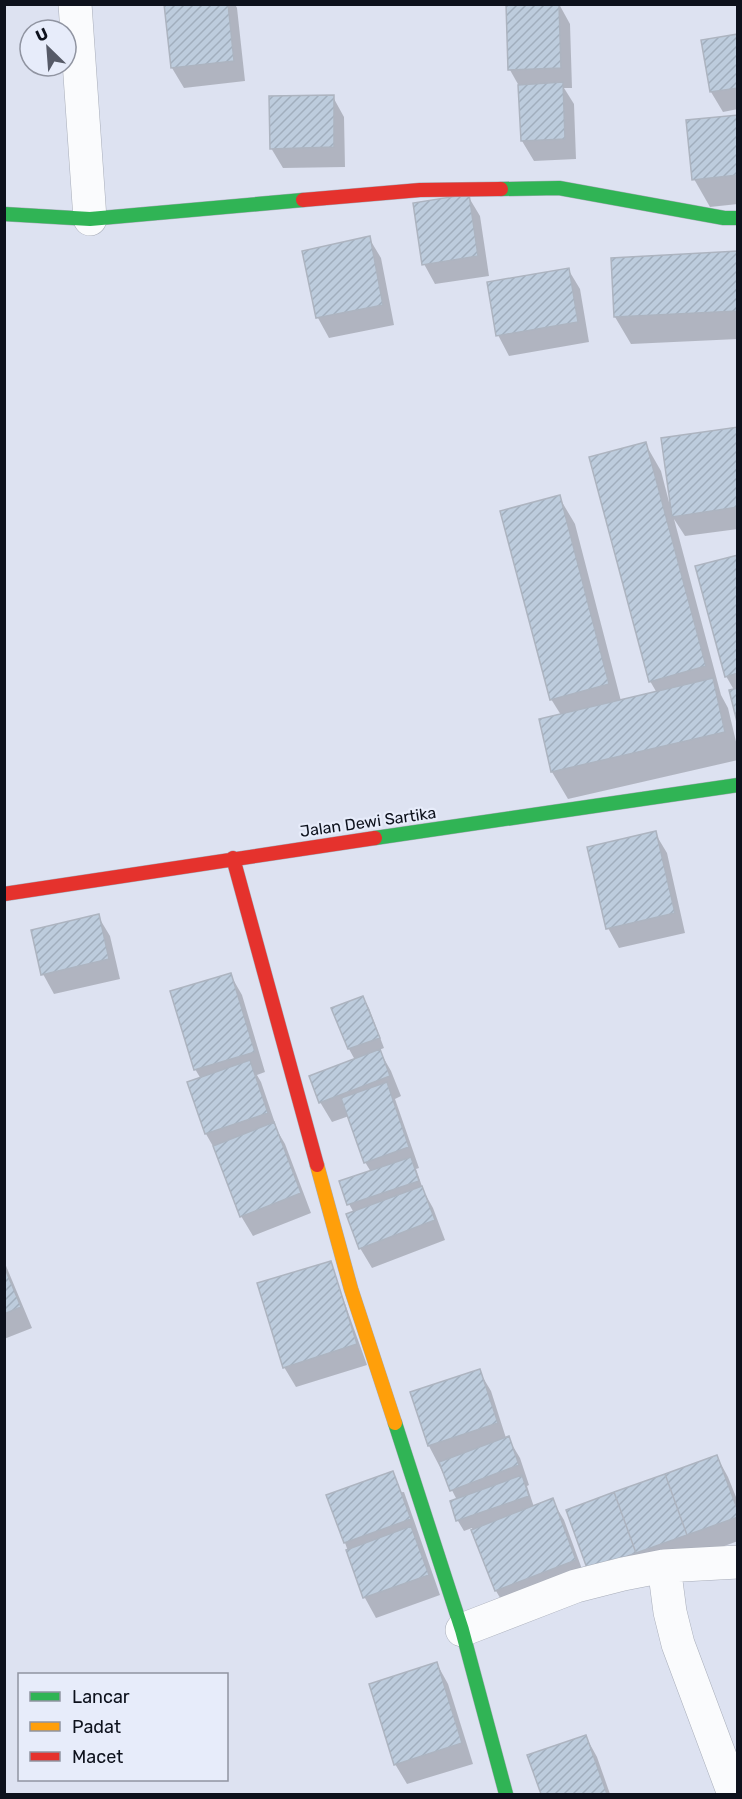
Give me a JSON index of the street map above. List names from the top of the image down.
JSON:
{
  "streets": {
    "street": ["Jalan Dewi Sartika"]
  },
  "legend": ["Lancar", "Padat", "Macet"],
  "north": "top left"
}
